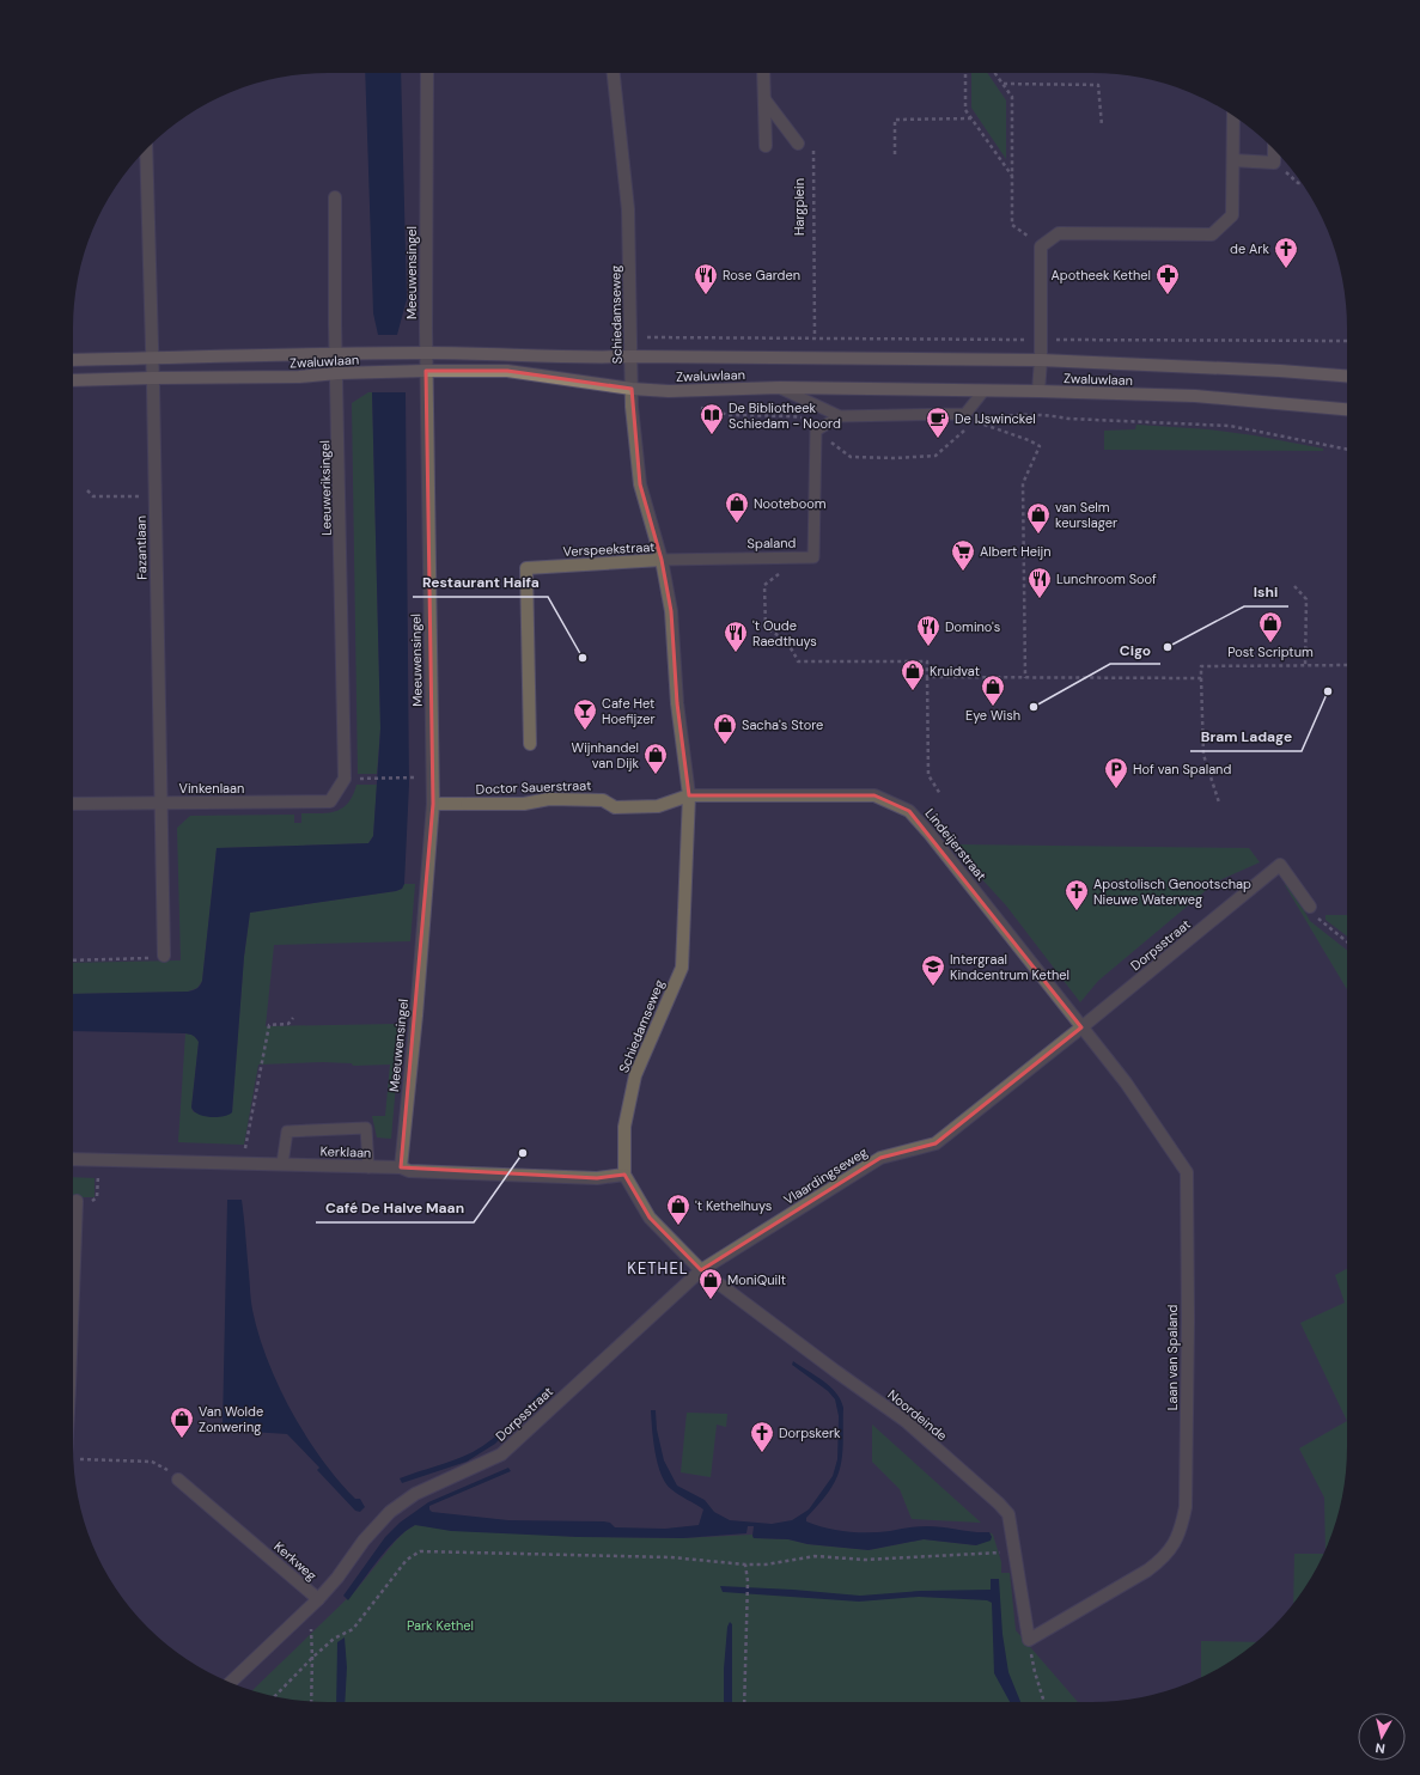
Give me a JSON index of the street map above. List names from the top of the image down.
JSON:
{
  "streets": {
    "main road": ["Zwaluwlaan"],
    "street": [
      "Meeuwensingel",
      "Schiedamseweg",
      "Leeuweriksingel",
      "Fazantlaan",
      "Verspeekstraat",
      "Doctor Sauerstraat",
      "Vinkenlaan",
      "Lindeijerstraat",
      "Dorpsstraat",
      "Kerklaan",
      "Vlaardingseweg",
      "Laan van Spaland",
      "Noordeinde",
      "Kerkweg"
    ],
    "lane": ["Spaland"],
    "path": ["Hargplein"]
  },
  "crossings": [
    ["Meeuwensingel", "Zwaluwlaan"],
    ["Meeuwensingel", "Doctor Sauerstraat"],
    ["Meeuwensingel", "Kerklaan"],
    ["Schiedamseweg", "Zwaluwlaan"],
    ["Schiedamseweg", "Spaland"],
    ["Schiedamseweg", "Verspeekstraat"],
    ["Schiedamseweg", "Doctor Sauerstraat"],
    ["Schiedamseweg", "Lindeijerstraat"],
    ["Schiedamseweg", "Kerklaan"],
    ["Zwaluwlaan", "Leeuweriksingel"],
    ["Zwaluwlaan", "Fazantlaan"],
    ["Leeuweriksingel", "Vinkenlaan"],
    ["Spaland", "Verspeekstraat"],
    ["Fazantlaan", "Vinkenlaan"],
    ["Verspeekstraat", "Doctor Sauerstraat"],
    ["Verspeekstraat", "Lindeijerstraat"],
    ["Doctor Sauerstraat", "Lindeijerstraat"],
    ["Lindeijerstraat", "Dorpsstraat"],
    ["Lindeijerstraat", "Vlaardingseweg"],
    ["Lindeijerstraat", "Laan van Spaland"],
    ["Dorpsstraat", "Vlaardingseweg"],
    ["Dorpsstraat", "Laan van Spaland"],
    ["Dorpsstraat", "Noordeinde"],
    ["Dorpsstraat", "Kerkweg"],
    ["Vlaardingseweg", "Laan van Spaland"],
    ["Vlaardingseweg", "Noordeinde"],
    ["Laan van Spaland", "Noordeinde"]
  ],
  "districts": ["KETHEL"],
  "parks": ["Park Kethel"],
  "places": {
    "church": ["de Ark", "Apostolisch Genootschap Nieuwe Waterweg", "Dorpskerk"],
    "restaurant": [
      "Rose Garden",
      "Lunchroom Soof",
      "Domino's",
      "'t Oude Raedthuys"
    ],
    "pharmacy": ["Apotheek Kethel"],
    "library": ["De Bibliotheek Schiedam - Noord"],
    "cafe": ["De IJswinckel"],
    "shop": [
      "Nooteboom",
      "van Selm keurslager",
      "Post Scriptum",
      "Kruidvat",
      "Eye Wish",
      "Sacha's Store",
      "Wijnhandel van Dijk",
      "'t Kethelhuys",
      "MoniQuilt",
      "Van Wolde Zonwering"
    ],
    "supermarket": ["Albert Heijn"],
    "other": [
      "Ishi",
      "Restaurant Haifa",
      "Bram Ladage",
      "Cigo",
      "Café De Halve Maan"
    ],
    "bar": ["Cafe Het Hoefijzer"],
    "parking": ["Hof van Spaland"],
    "school or university": ["Intergraal Kindcentrum Kethel"]
  },
  "north": "bottom"
}
